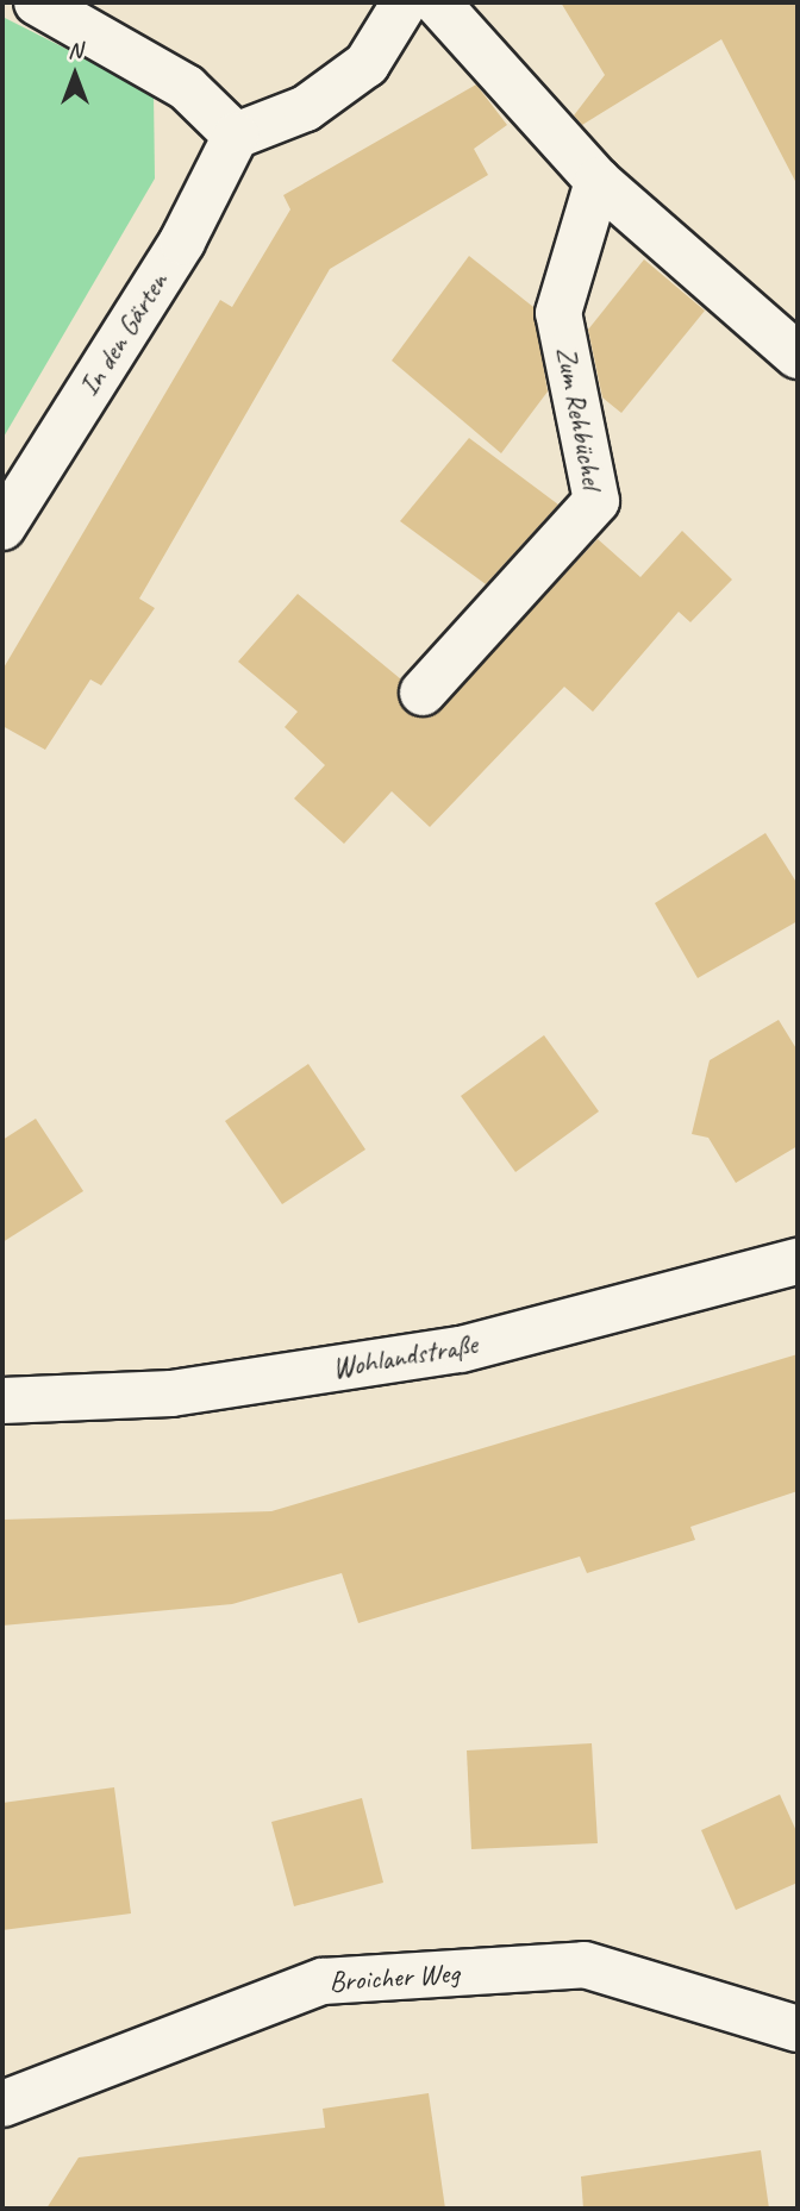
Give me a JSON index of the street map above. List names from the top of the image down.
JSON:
{
  "streets": {
    "street": [
      "In den Gärten",
      "Zum Rehbüchel",
      "Wohlandstraße",
      "Broicher Weg"
    ]
  },
  "north": "top"
}
